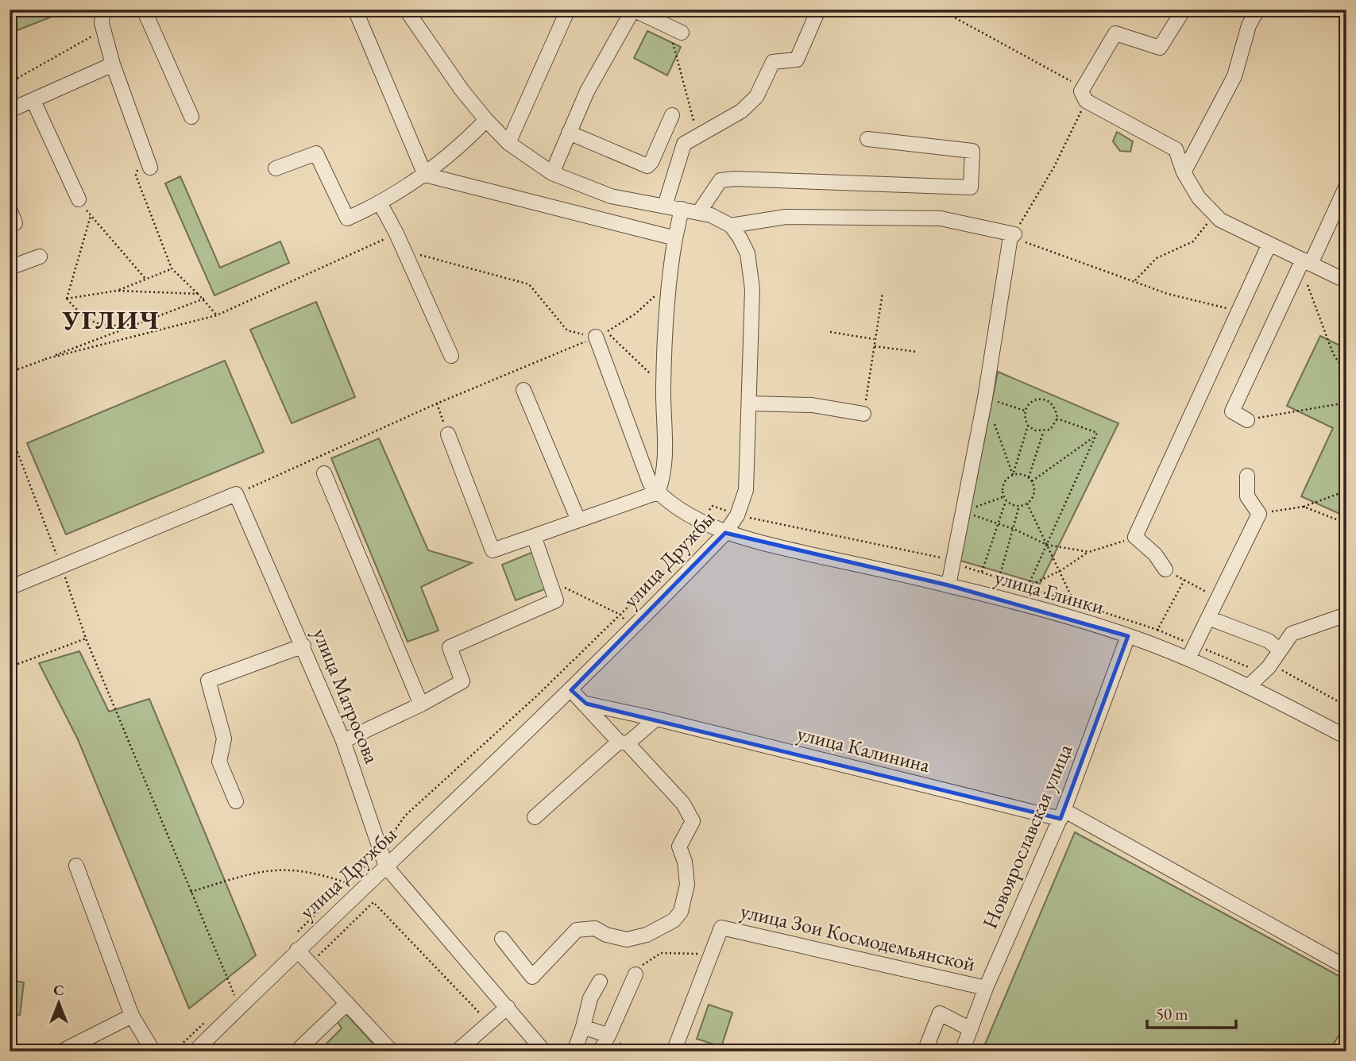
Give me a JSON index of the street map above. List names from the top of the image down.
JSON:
{
  "streets": {
    "street": [
      "улица Дружбы",
      "улица Глинки",
      "улица Матросова",
      "улица Калинина",
      "Новоярославская улица",
      "улица Зои Космодемьянской"
    ]
  },
  "crossings": [
    ["улица Дружбы", "улица Глинки"],
    ["улица Дружбы", "улица Матросова"],
    ["улица Глинки", "Новоярославская улица"],
    ["улица Калинина", "Новоярославская улица"],
    ["Новоярославская улица", "улица Зои Космодемьянской"]
  ],
  "districts": ["УГЛИЧ"],
  "scale_bar": "50 m",
  "north": "top"
}
